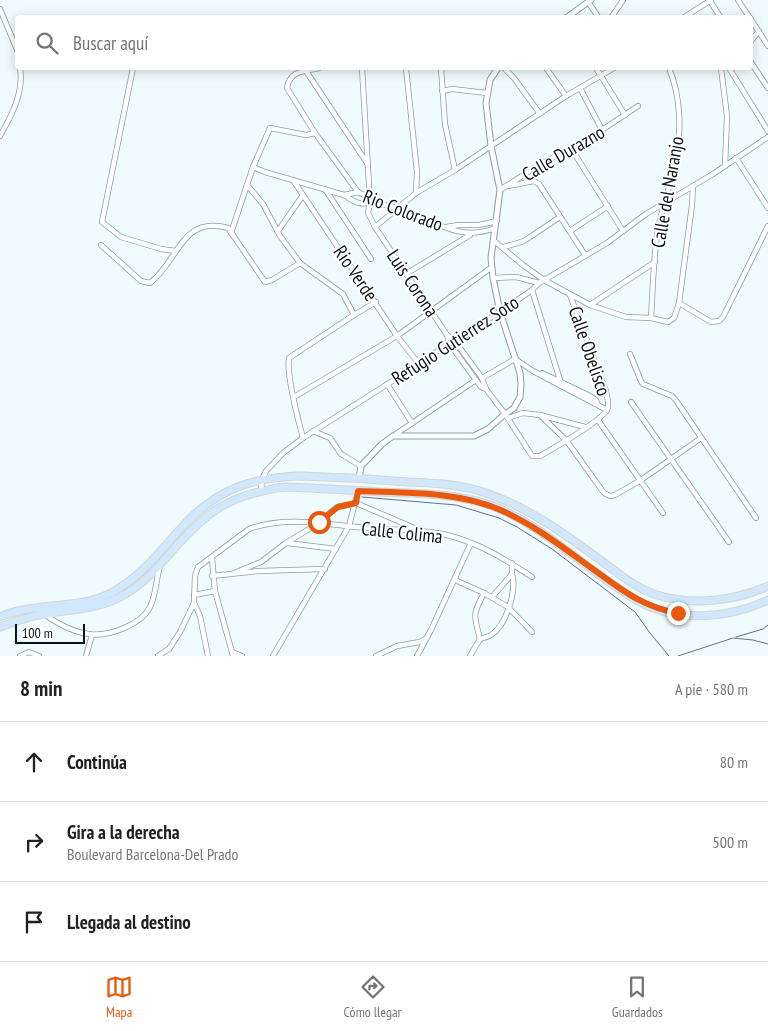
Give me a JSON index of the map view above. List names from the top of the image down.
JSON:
{
  "streets": {
    "street": [
      "Calle Durazno",
      "Calle del Naranjo",
      "Rio Colorado",
      "Rio Verde",
      "Luis Corona",
      "Refugio Gutierrez Soto",
      "Calle Obelisco",
      "Calle Colima"
    ]
  },
  "crossings": [
    ["Calle Durazno", "Calle del Naranjo"],
    ["Calle del Naranjo", "Refugio Gutierrez Soto"],
    ["Rio Colorado", "Rio Verde"],
    ["Rio Colorado", "Luis Corona"],
    ["Rio Verde", "Refugio Gutierrez Soto"],
    ["Luis Corona", "Refugio Gutierrez Soto"],
    ["Luis Corona", "Calle Obelisco"]
  ],
  "scale_bar": "100 m",
  "page": {
    "search": "Buscar aquí",
    "scale": "100 m",
    "heading": ["8 min", "A pie · 580 m"],
    "list": [
      ["Continúa", "80 m"],
      ["Gira a la derecha", "Boulevard Barcelona-Del Prado", "500 m"],
      "Llegada al destino"
    ],
    "nav": ["Mapa", "Cómo llegar", "Guardados"]
  }
}
